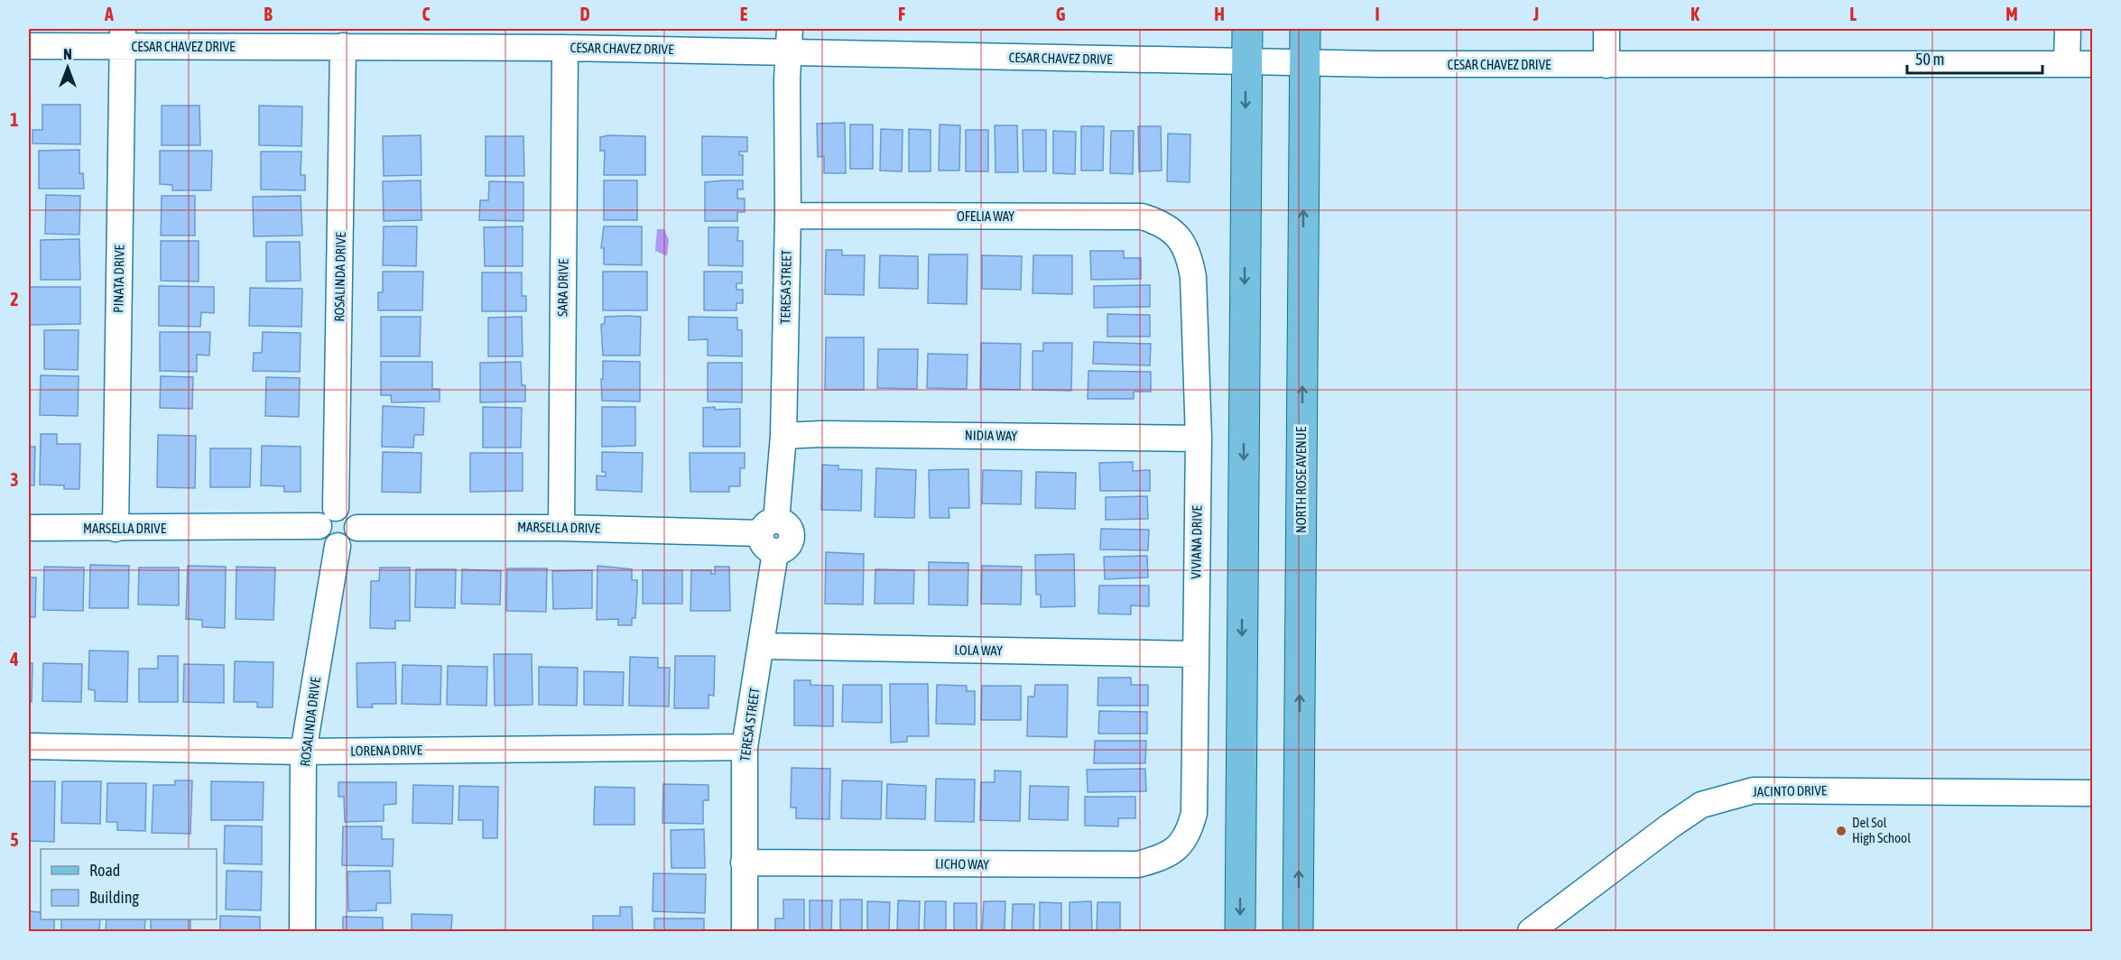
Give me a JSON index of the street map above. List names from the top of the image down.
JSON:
{
  "streets": {
    "main road": ["NORTH ROSE AVENUE"],
    "street": [
      "CESAR CHAVEZ DRIVE",
      "OFELIA WAY",
      "ROSALINDA DRIVE",
      "PINATA DRIVE",
      "TERESA STREET",
      "SARA DRIVE",
      "NIDIA WAY",
      "MARSELLA DRIVE",
      "VIVIANA DRIVE",
      "LOLA WAY",
      "LORENA DRIVE",
      "JACINTO DRIVE",
      "LICHO WAY"
    ]
  },
  "crossings": [
    ["CESAR CHAVEZ DRIVE", "ROSALINDA DRIVE"],
    ["CESAR CHAVEZ DRIVE", "PINATA DRIVE"],
    ["CESAR CHAVEZ DRIVE", "TERESA STREET"],
    ["CESAR CHAVEZ DRIVE", "SARA DRIVE"],
    ["CESAR CHAVEZ DRIVE", "NORTH ROSE AVENUE"],
    ["OFELIA WAY", "TERESA STREET"],
    ["OFELIA WAY", "VIVIANA DRIVE"],
    ["ROSALINDA DRIVE", "MARSELLA DRIVE"],
    ["ROSALINDA DRIVE", "LORENA DRIVE"],
    ["PINATA DRIVE", "MARSELLA DRIVE"],
    ["TERESA STREET", "NIDIA WAY"],
    ["TERESA STREET", "MARSELLA DRIVE"],
    ["TERESA STREET", "LOLA WAY"],
    ["TERESA STREET", "LORENA DRIVE"],
    ["TERESA STREET", "LICHO WAY"],
    ["SARA DRIVE", "MARSELLA DRIVE"],
    ["NIDIA WAY", "VIVIANA DRIVE"],
    ["VIVIANA DRIVE", "LOLA WAY"],
    ["VIVIANA DRIVE", "LICHO WAY"]
  ],
  "places": ["Del Sol High School"],
  "legend": ["Road", "Building"],
  "scale_bar": "50 m",
  "north": "top",
  "grid": {
    "columns": [
      "A",
      "B",
      "C",
      "D",
      "E",
      "F",
      "G",
      "H",
      "I",
      "J",
      "K",
      "L",
      "M"
    ],
    "rows": [
      "1",
      "2",
      "3",
      "4",
      "5"
    ]
  }
}
